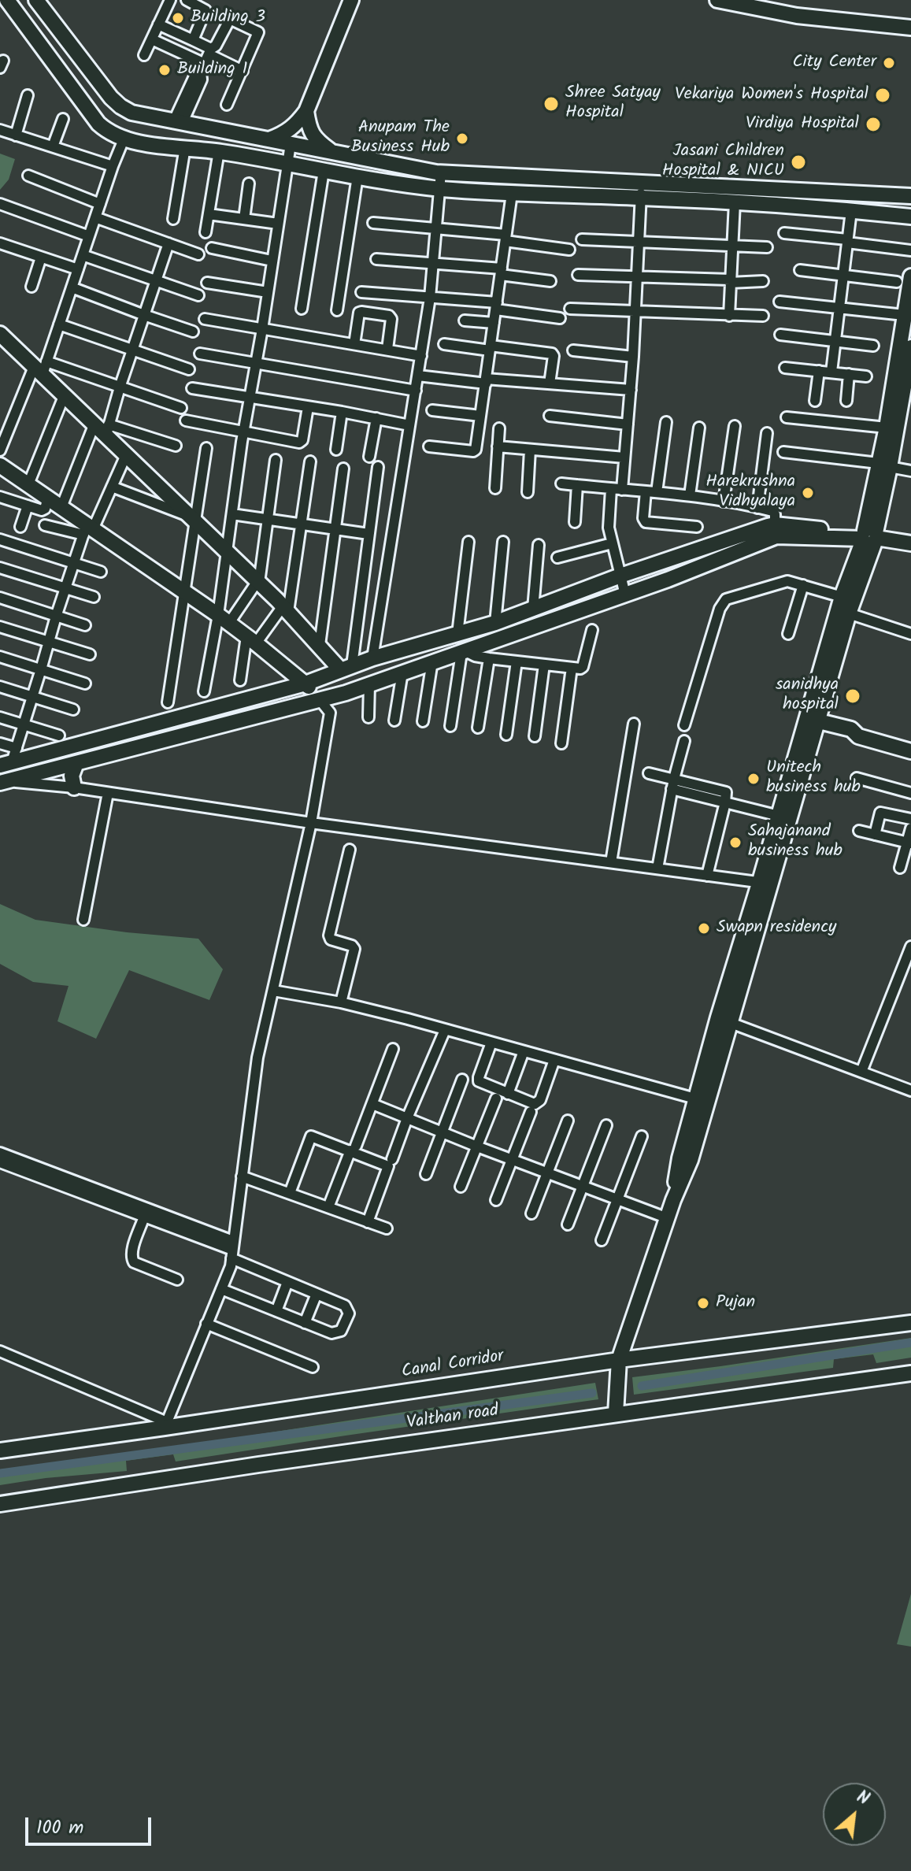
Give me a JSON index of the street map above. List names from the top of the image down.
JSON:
{
  "streets": {
    "street": ["Canal Corridor", "Valthan road"]
  },
  "places": [
    "Building 3",
    "City Center",
    "Building 1",
    "Vekariya Women's Hospital",
    "Shree Satyay Hospital",
    "Virdiya Hospital",
    "Anupam The Business Hub",
    "Jasani Children Hospital & NICU",
    "Harekrushna Vidhyalaya",
    "sanidhya hospital",
    "Unitech business hub",
    "Sahajanand business hub",
    "Swapn residency",
    "Pujan"
  ],
  "scale_bar": "100 m",
  "north": "top right"
}
